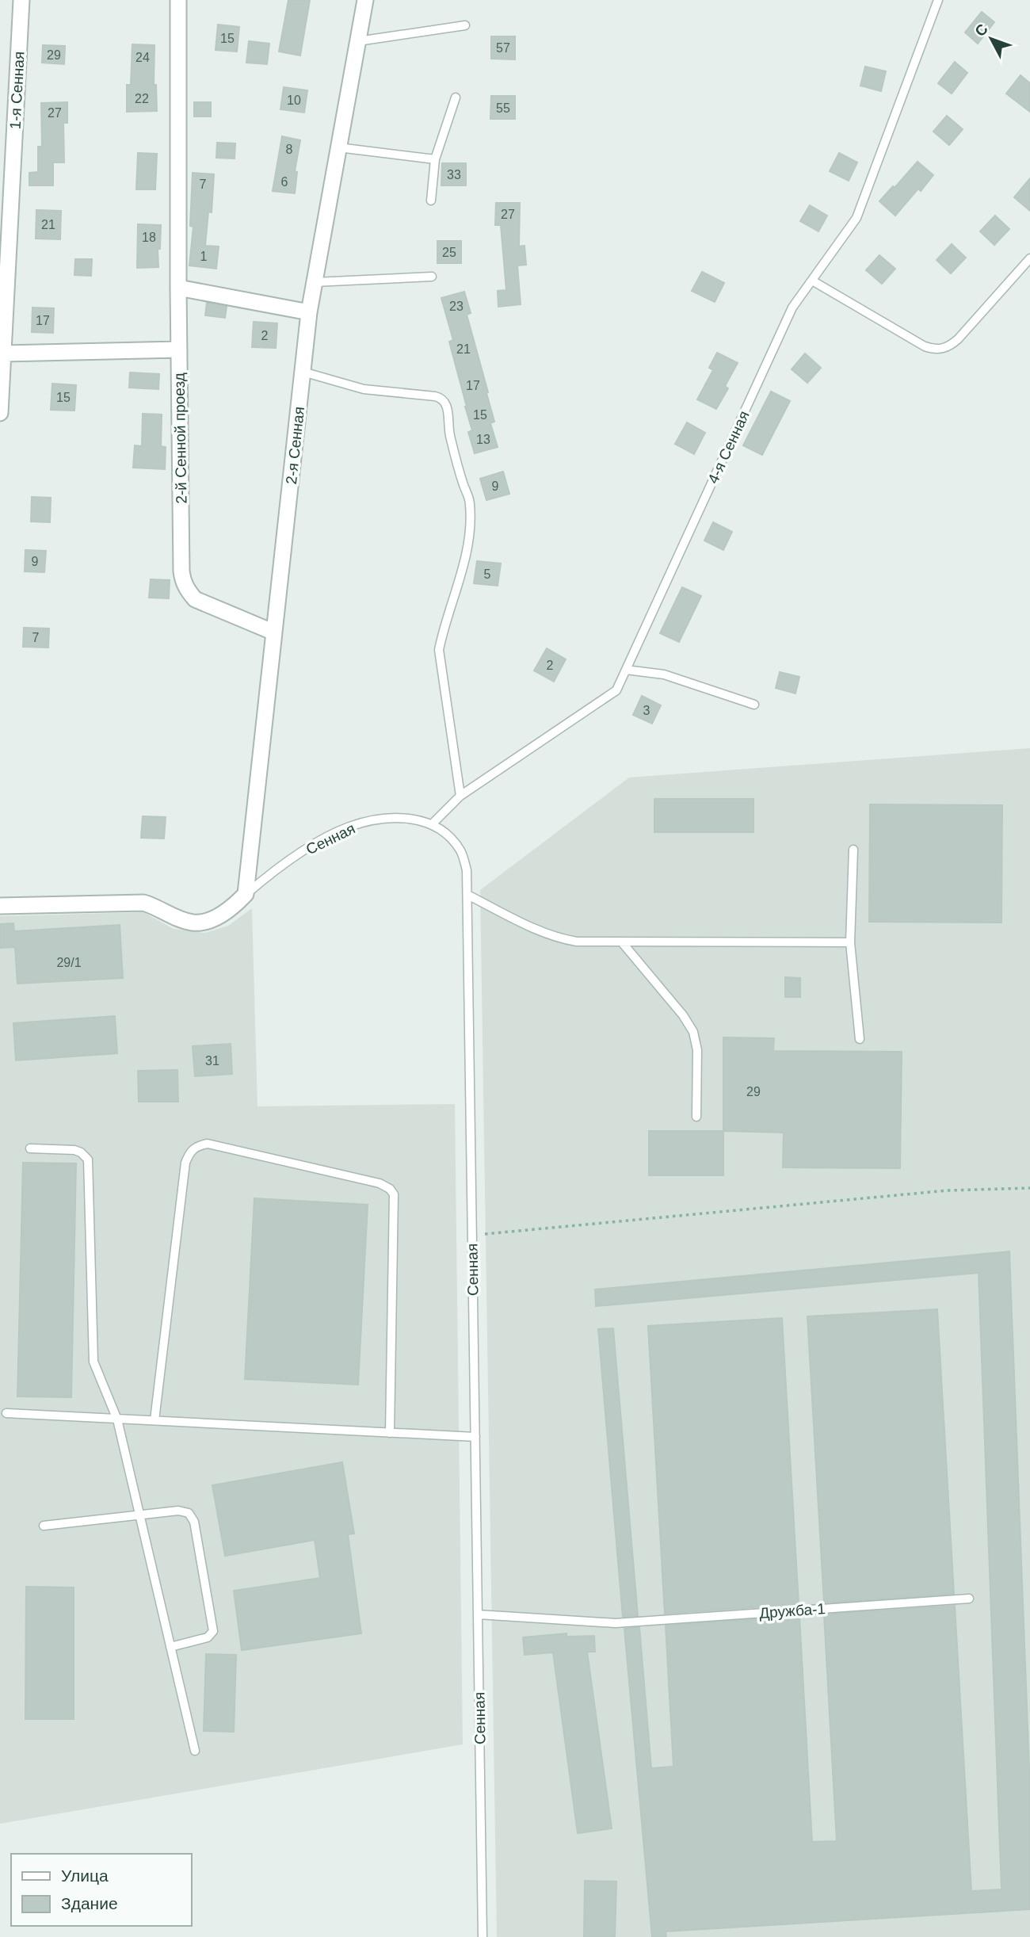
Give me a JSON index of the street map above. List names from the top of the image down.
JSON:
{
  "streets": {
    "street": ["1-я Сенная", "2-й Сенной проезд", "2-я Сенная"],
    "lane": ["4-я Сенная", "Сенная", "Дружба-1"]
  },
  "crossings": [
    ["2-й Сенной проезд", "2-я Сенная"],
    ["2-я Сенная", "Сенная"],
    ["4-я Сенная", "Сенная"],
    ["Сенная", "Дружба-1"]
  ],
  "house_numbers": [
    "15",
    "57",
    "29",
    "24",
    "22",
    "10",
    "55",
    "27",
    "8",
    "33",
    "6",
    "7",
    "27",
    "21",
    "18",
    "25",
    "1",
    "23",
    "17",
    "2",
    "21",
    "17",
    "15",
    "15",
    "13",
    "9",
    "9",
    "5",
    "7",
    "2",
    "3",
    "29/1",
    "31",
    "29"
  ],
  "legend": ["Улица", "Здание"],
  "north": "top left"
}
